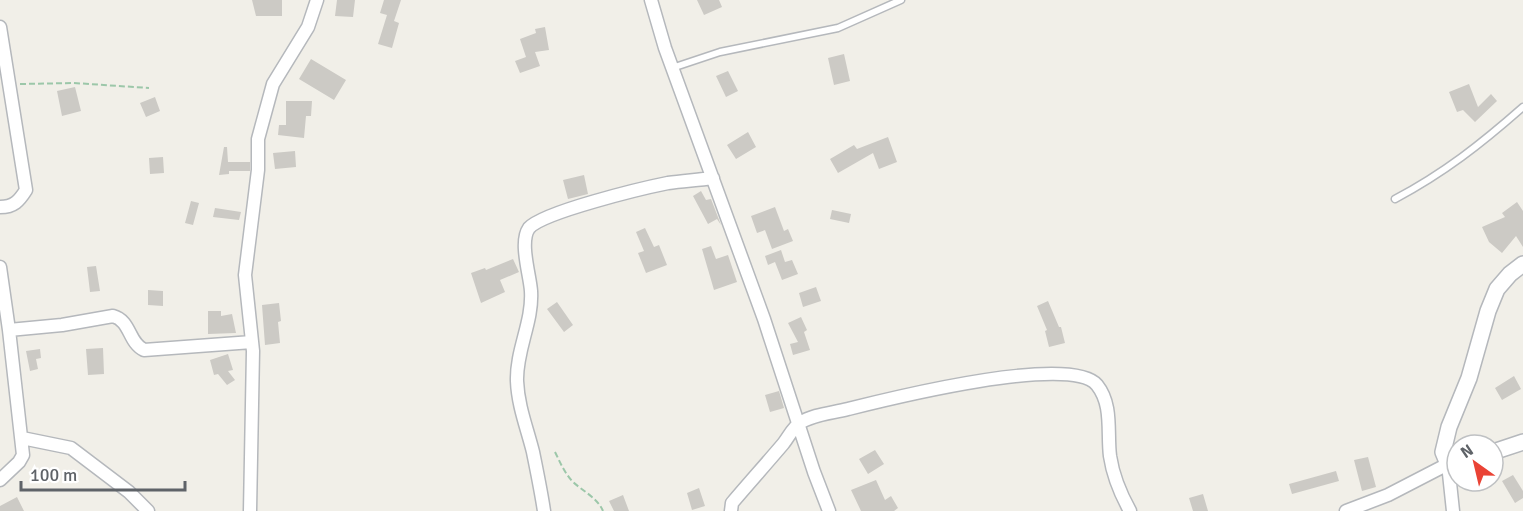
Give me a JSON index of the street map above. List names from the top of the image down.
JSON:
{
  "scale_bar": "100 m",
  "north": "top left"
}
